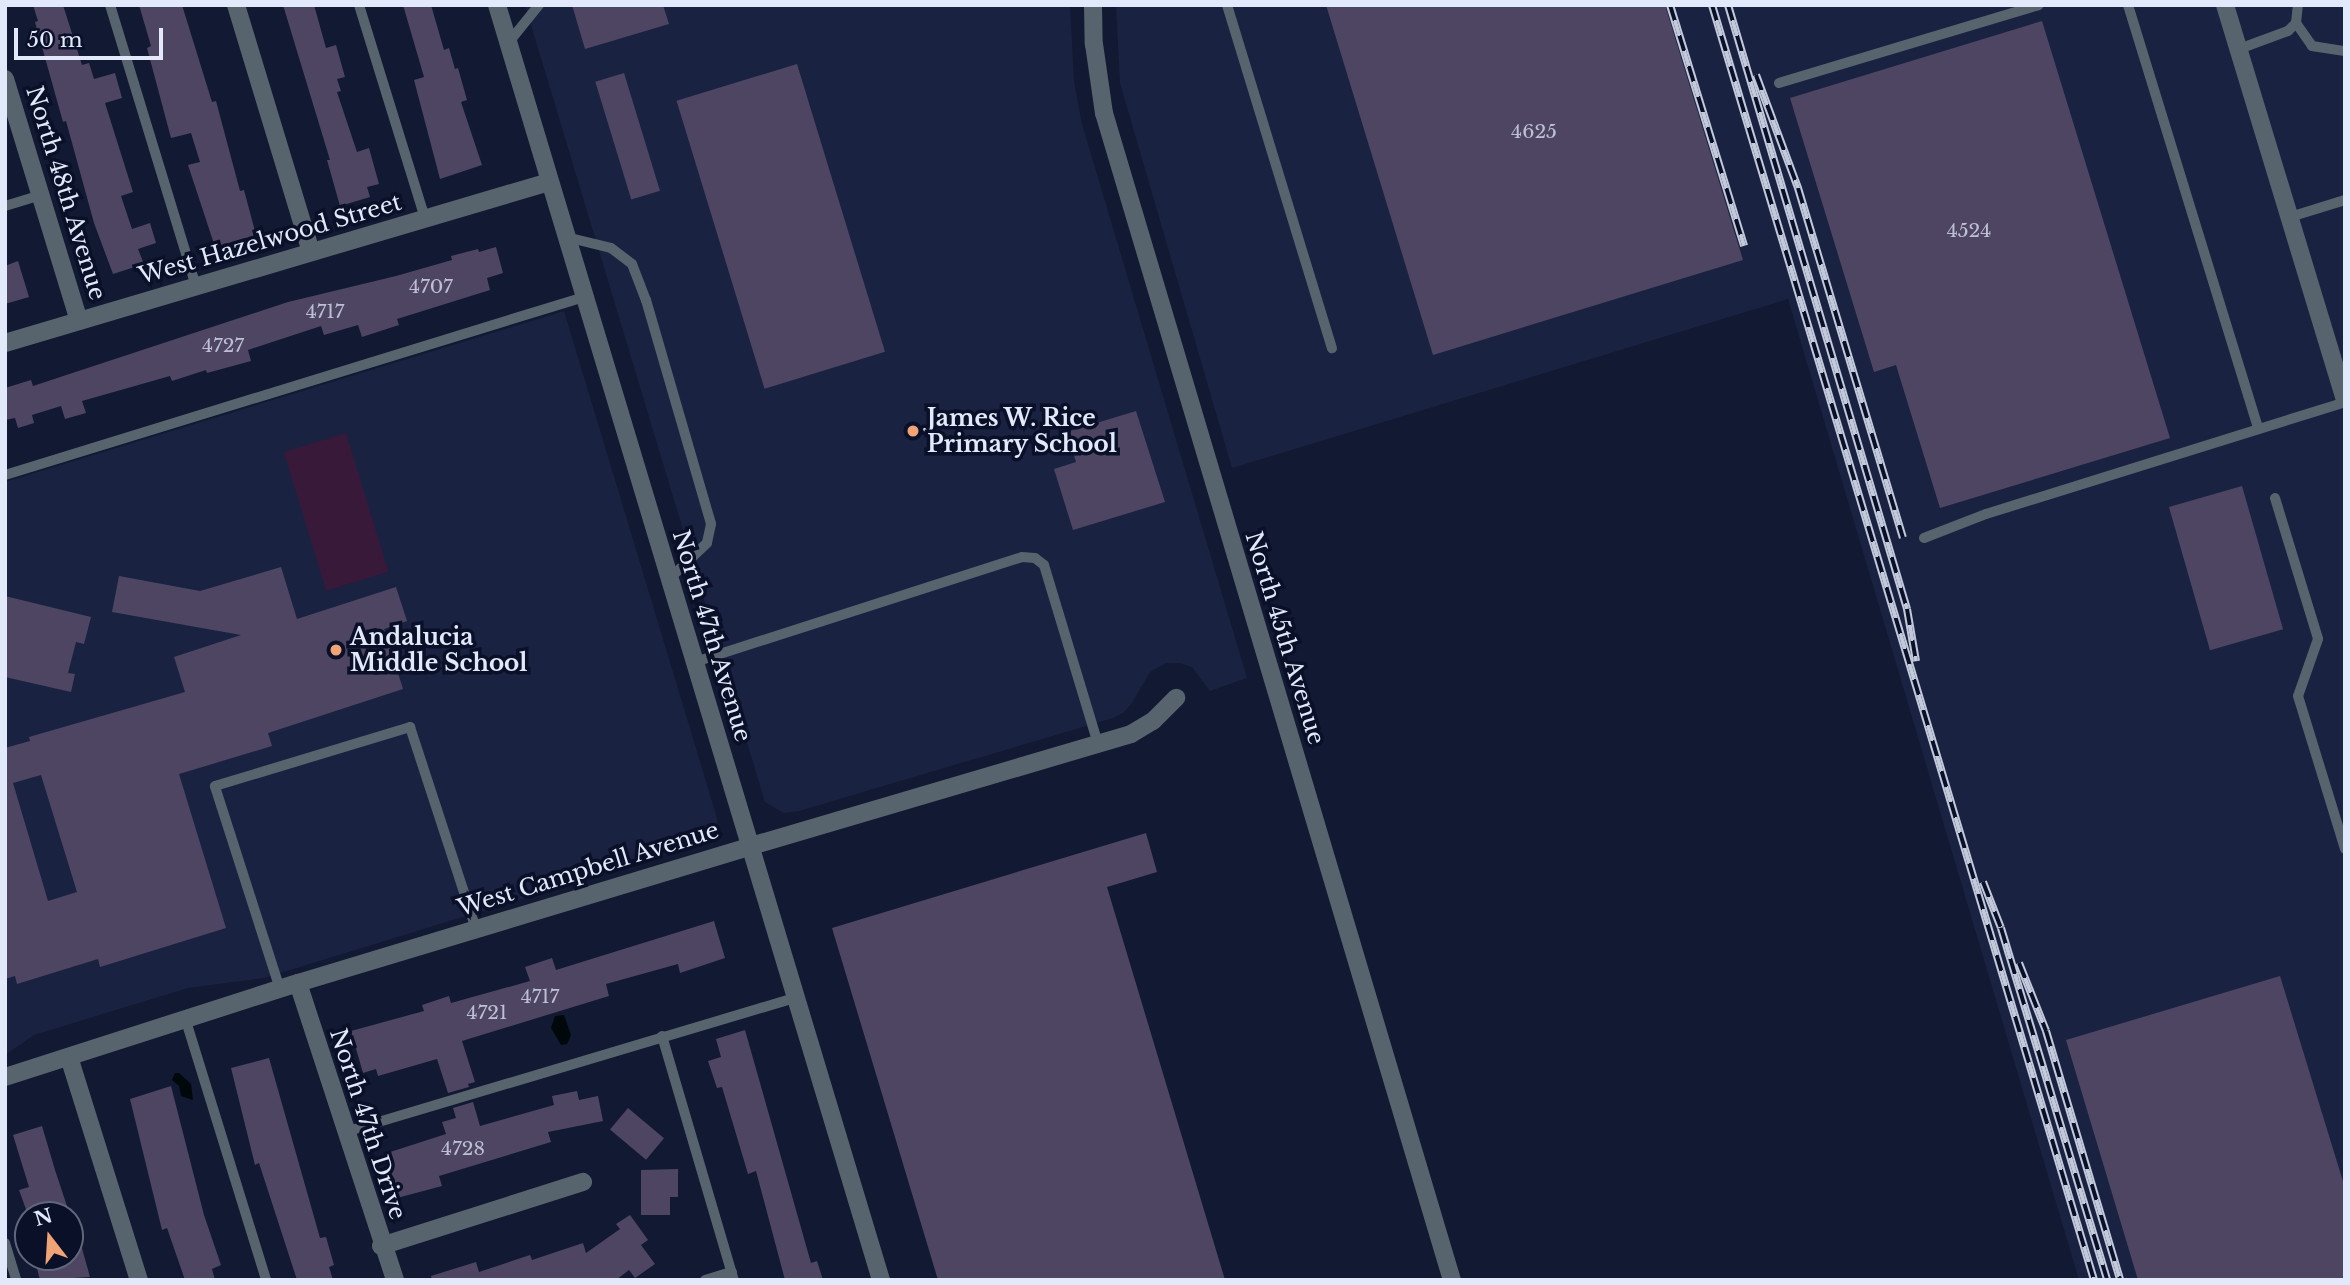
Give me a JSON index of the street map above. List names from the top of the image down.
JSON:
{
  "streets": {
    "street": [
      "North 48th Avenue",
      "West Hazelwood Street",
      "North 47th Avenue",
      "North 45th Avenue",
      "West Campbell Avenue",
      "North 47th Drive"
    ]
  },
  "crossings": [
    ["North 48th Avenue", "West Hazelwood Street"],
    ["West Hazelwood Street", "North 47th Avenue"],
    ["North 47th Avenue", "West Campbell Avenue"],
    ["West Campbell Avenue", "North 47th Drive"]
  ],
  "places": ["James W. Rice Primary School", "Andalucia Middle School"],
  "house_numbers": [
    "4625",
    "4524",
    "4707",
    "4717",
    "4727",
    "4717",
    "4721",
    "4728"
  ],
  "scale_bar": "50 m",
  "north": "top"
}
